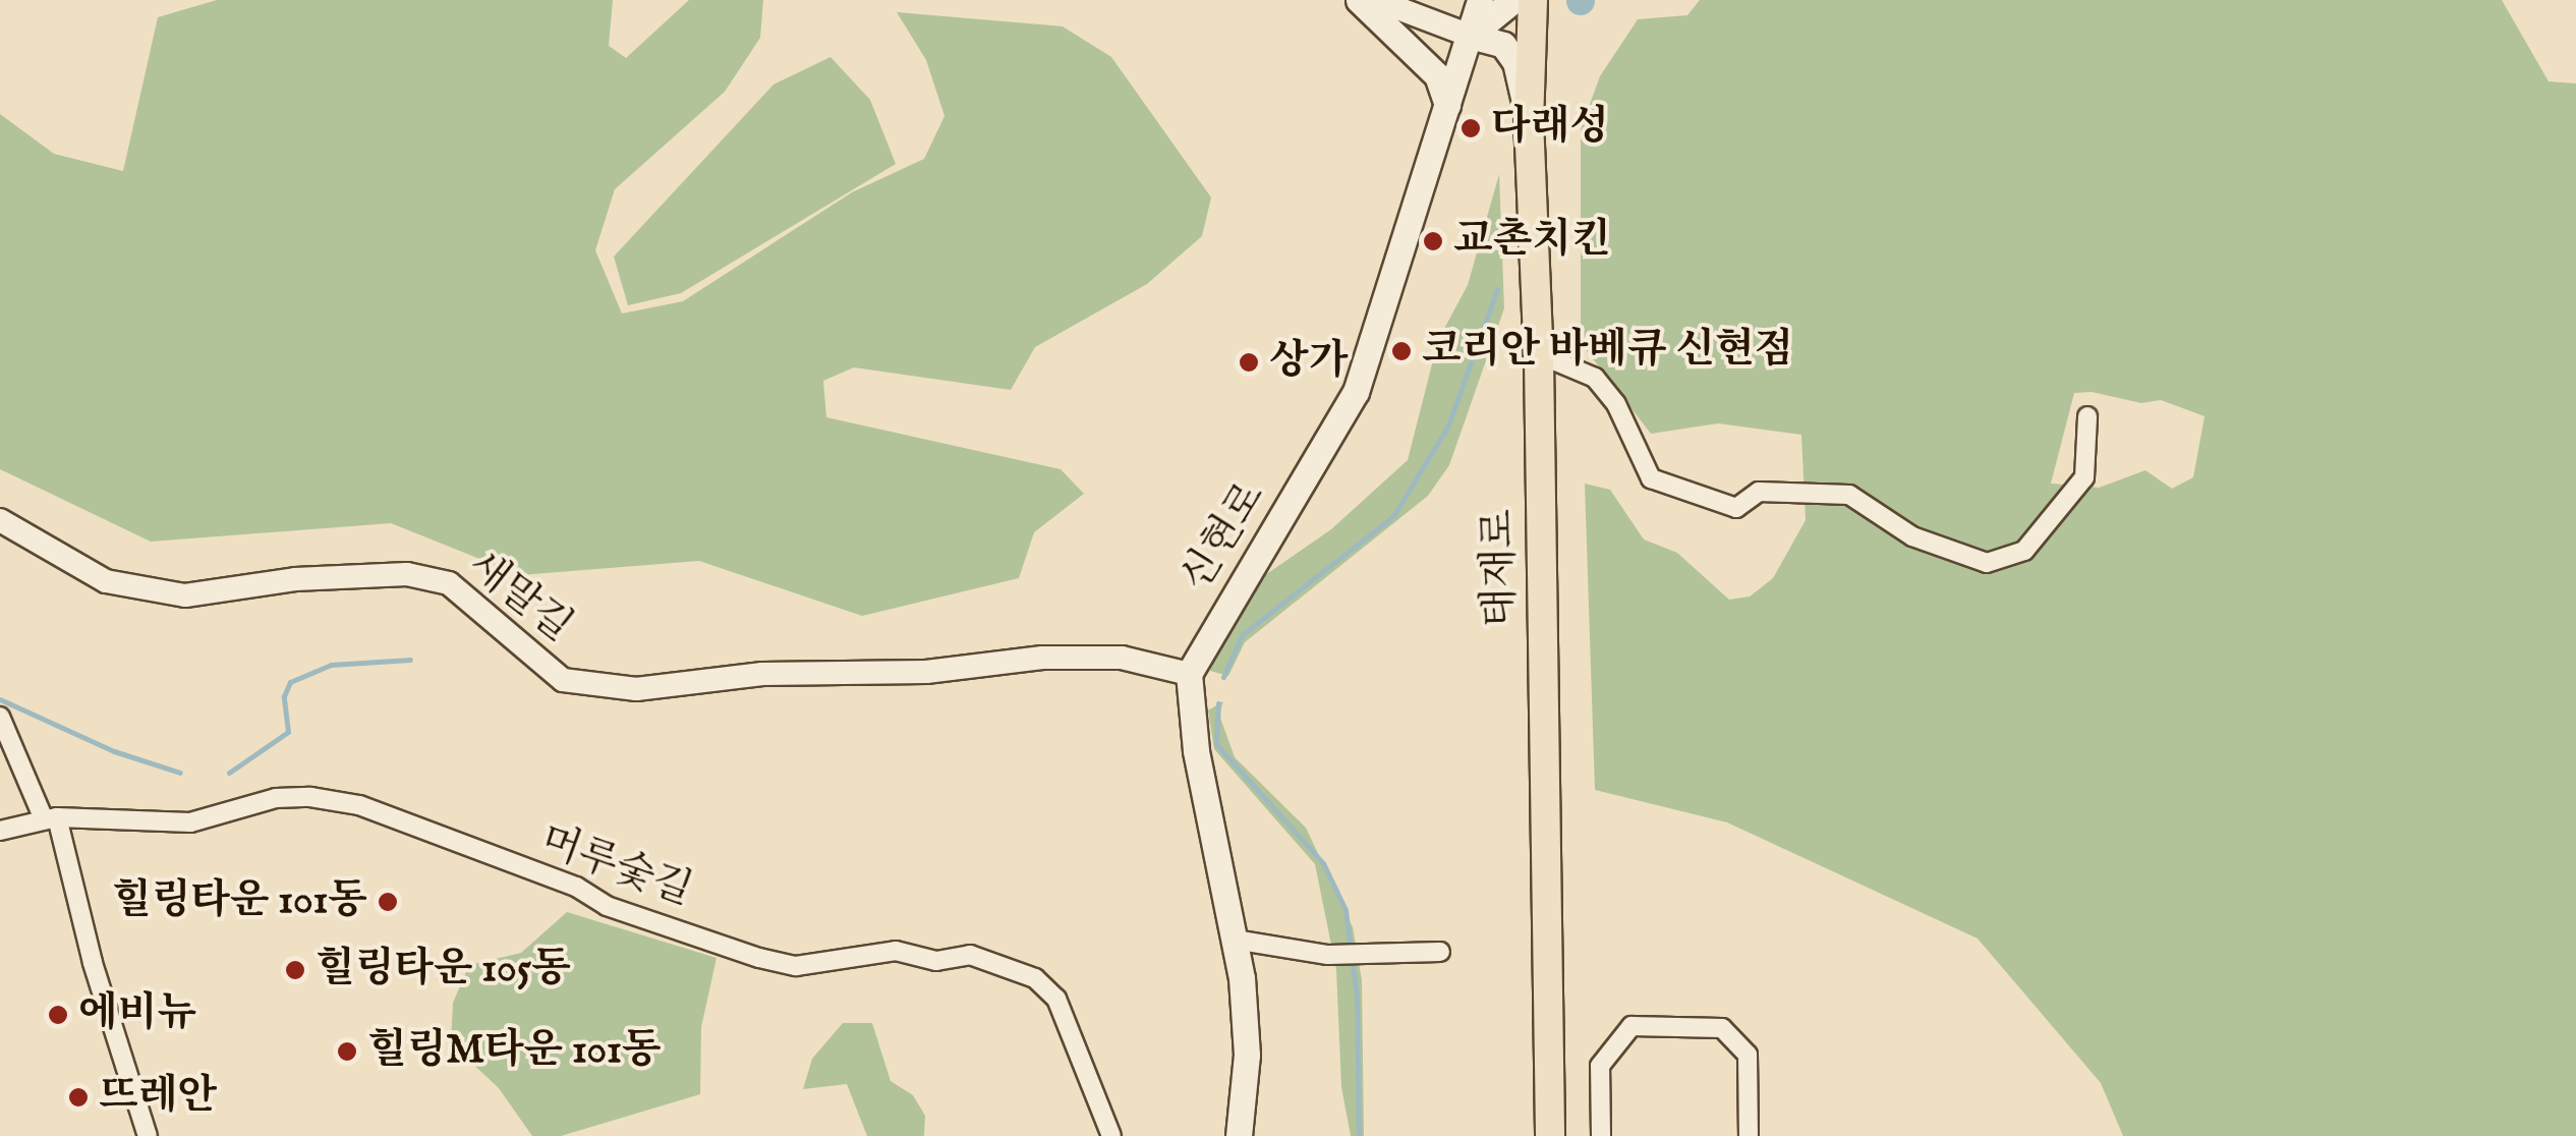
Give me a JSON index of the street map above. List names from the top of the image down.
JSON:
{
  "streets": {
    "main road": ["신현로", "태재로"],
    "street": ["새말길", "머루숯길"]
  },
  "crossings": [
    ["신현로", "새말길"]
  ],
  "places": [
    "다래성",
    "교촌치킨",
    "코리안 바베큐 신현점",
    "상가",
    "힐링타운 101동",
    "힐링타운 105동",
    "에비뉴",
    "힐링M타운 101동",
    "뜨레안"
  ]
}
